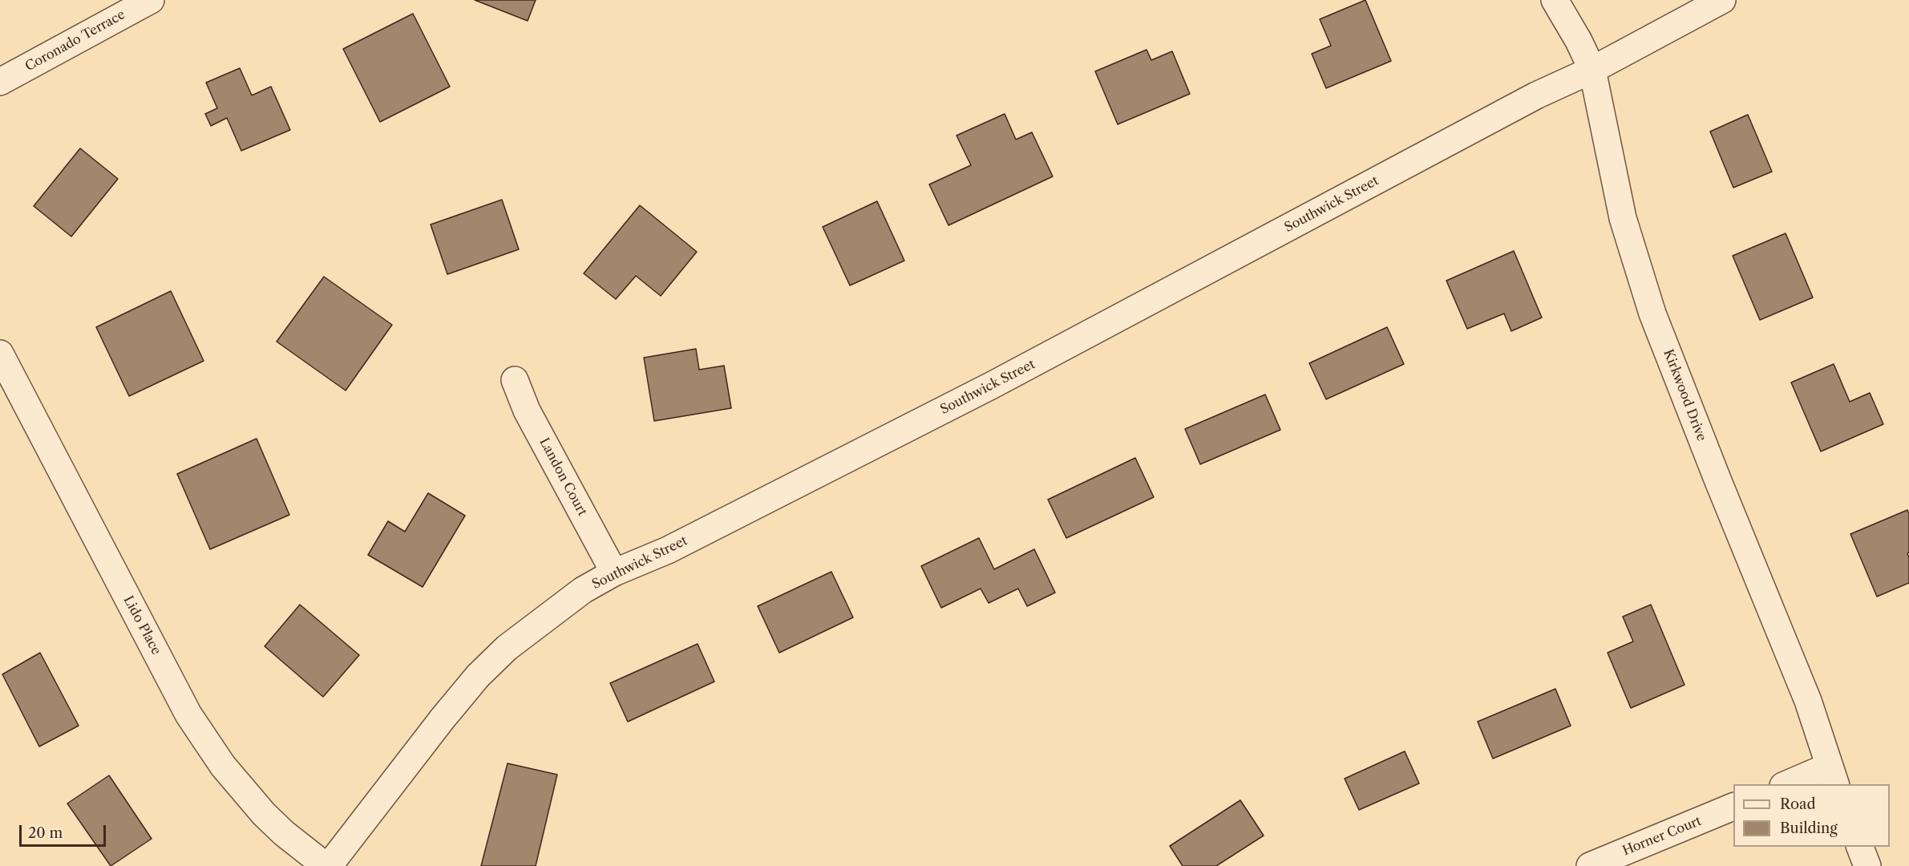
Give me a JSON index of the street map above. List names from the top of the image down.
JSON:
{
  "streets": {
    "street": [
      "Coronado Terrace",
      "Southwick Street",
      "Kirkwood Drive",
      "Landon Court",
      "Lido Place",
      "Horner Court"
    ]
  },
  "crossings": [
    ["Southwick Street", "Kirkwood Drive"],
    ["Southwick Street", "Landon Court"],
    ["Southwick Street", "Lido Place"]
  ],
  "legend": ["Road", "Building"],
  "scale_bar": "20 m"
}
